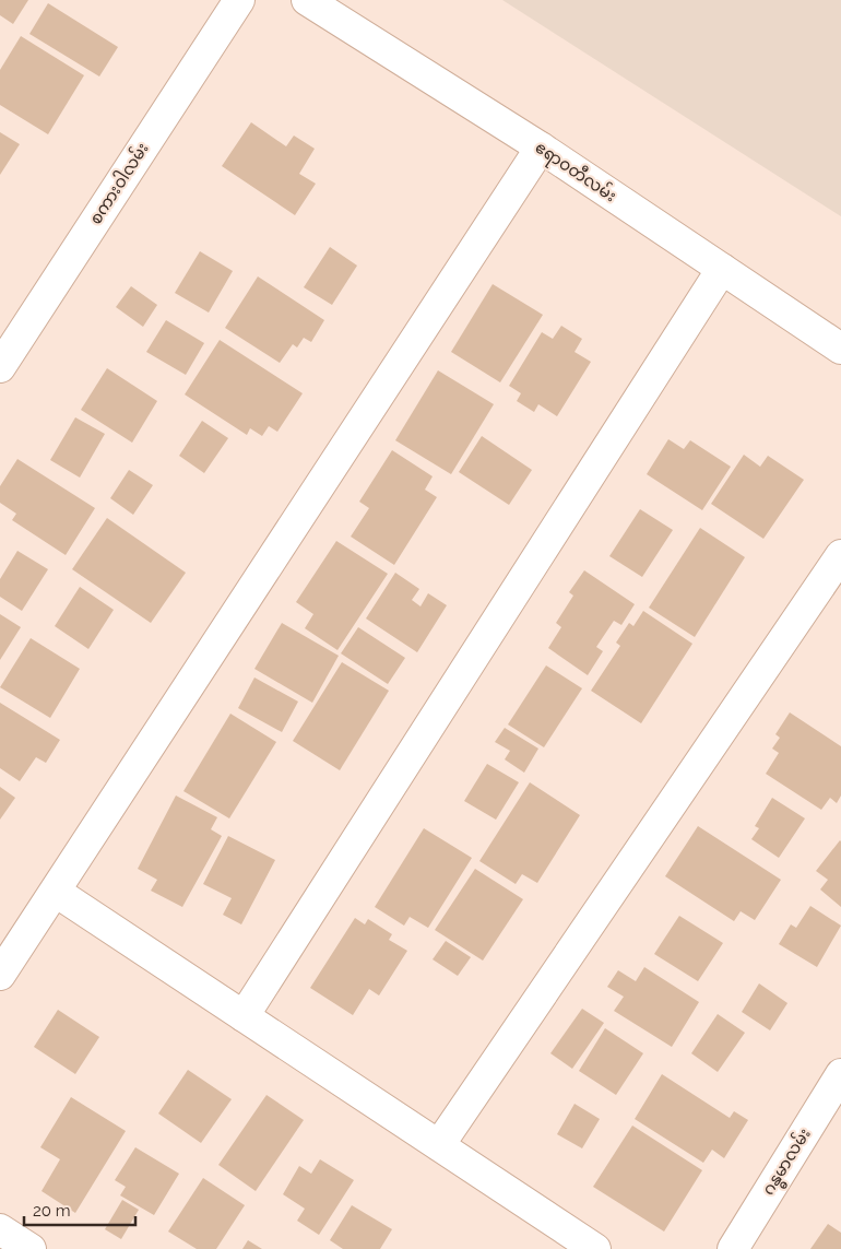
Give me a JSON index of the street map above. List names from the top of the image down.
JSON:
{
  "streets": {
    "street": ["ဧရာဝတီလမ်း", "စကားဝါလမ်း", "ဂန္ဓမာလမ်း"]
  },
  "scale_bar": "20 m"
}
